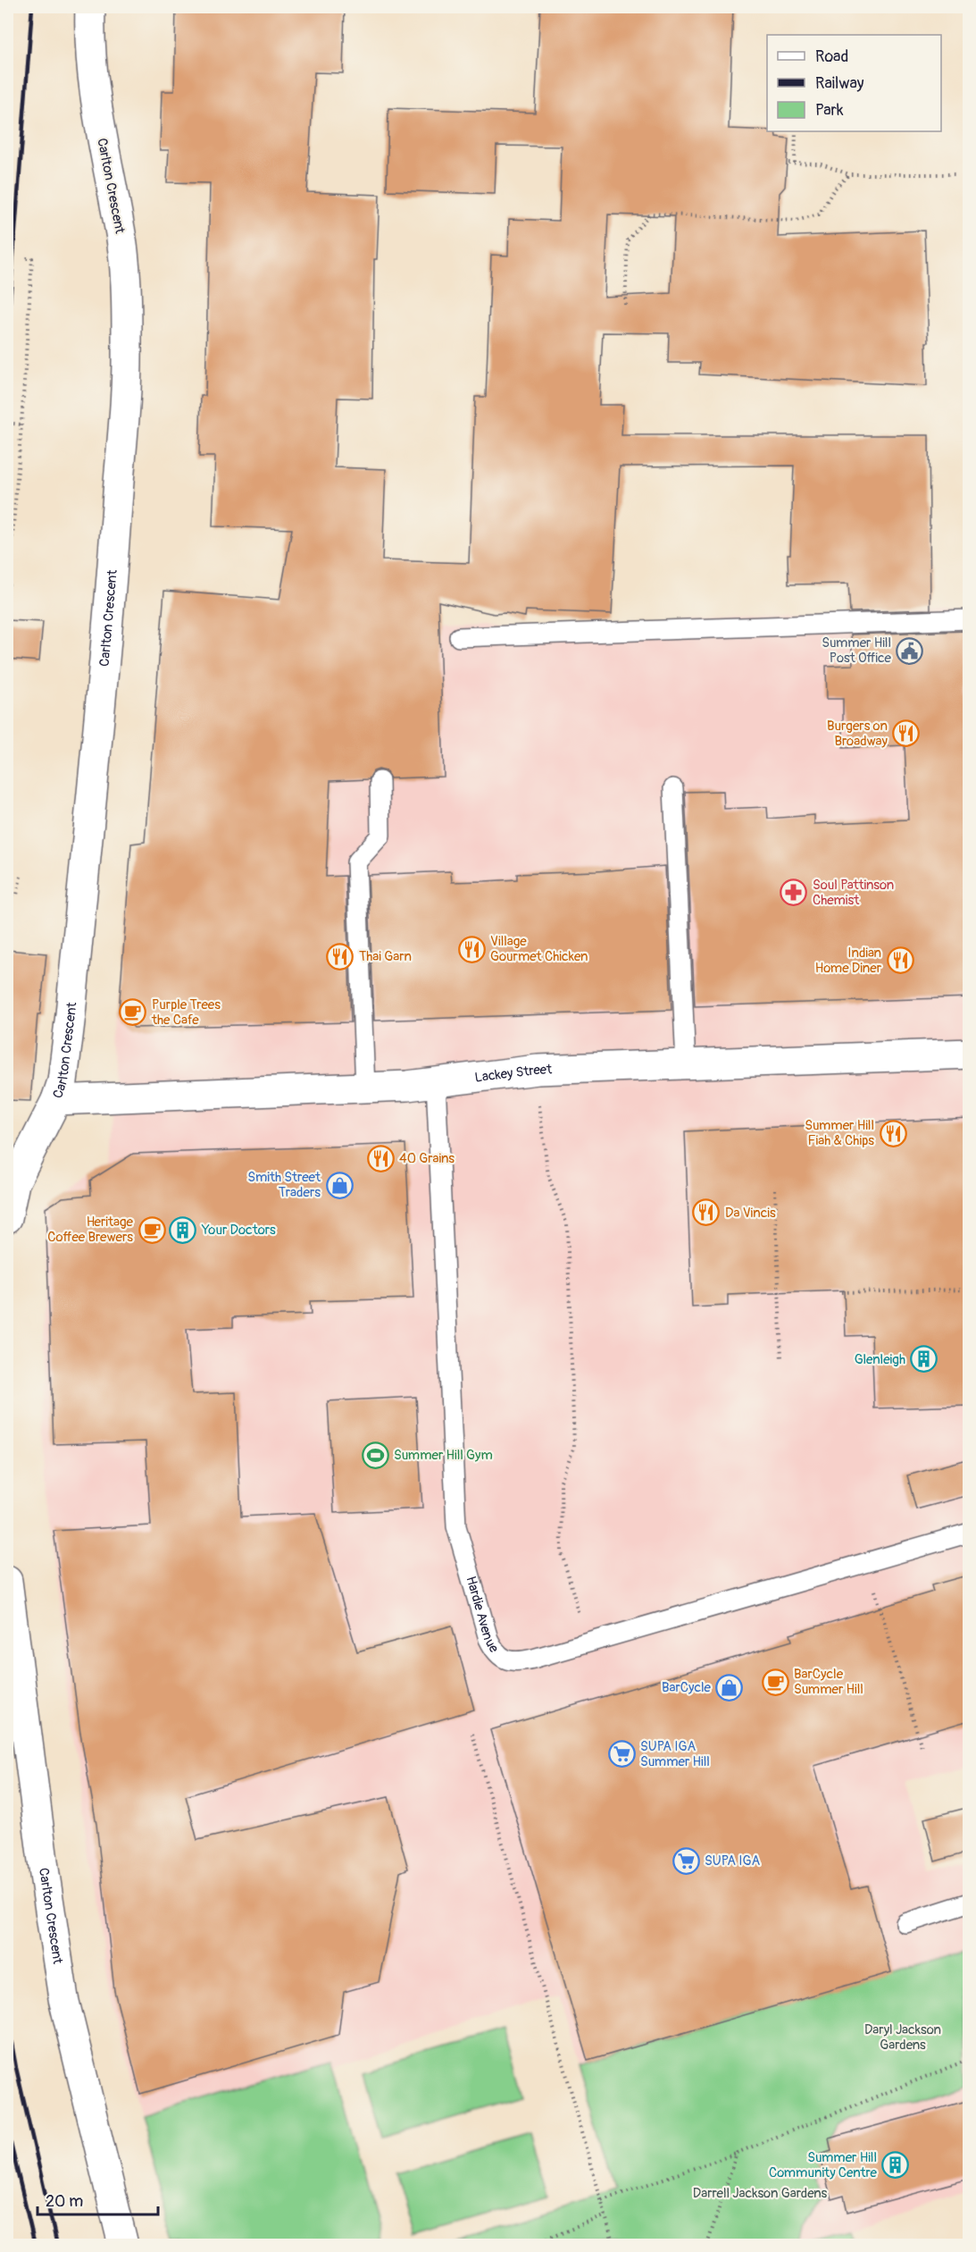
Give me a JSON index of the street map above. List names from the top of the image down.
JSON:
{
  "streets": {
    "main road": ["Carlton Crescent", "Lackey Street"],
    "lane": ["Hardie Avenue"]
  },
  "crossings": [
    ["Carlton Crescent", "Lackey Street"],
    ["Lackey Street", "Hardie Avenue"]
  ],
  "parks": ["Daryl Jackson Gardens", "Darrell Jackson Gardens"],
  "places": {
    "public building": ["Summer Hill Post Office"],
    "restaurant": [
      "Burgers on Broadway",
      "Village Gourmet Chicken",
      "Thai Garn",
      "Indian Home Diner",
      "Summer Hill Fiah & Chips",
      "40 Grains",
      "Da Vincis"
    ],
    "pharmacy": ["Soul Pattinson Chemist"],
    "cafe": ["Purple Trees the Cafe", "Heritage Coffee Brewers", "BarCycle Summer Hill"],
    "shop": ["Smith Street Traders", "BarCycle"],
    "building": ["Your Doctors", "Glenleigh", "Summer Hill Community Centre"],
    "sports": ["Summer Hill Gym"],
    "supermarket": ["SUPA IGA Summer Hill", "SUPA IGA"]
  },
  "legend": ["Road", "Railway", "Park"],
  "scale_bar": "20 m"
}
